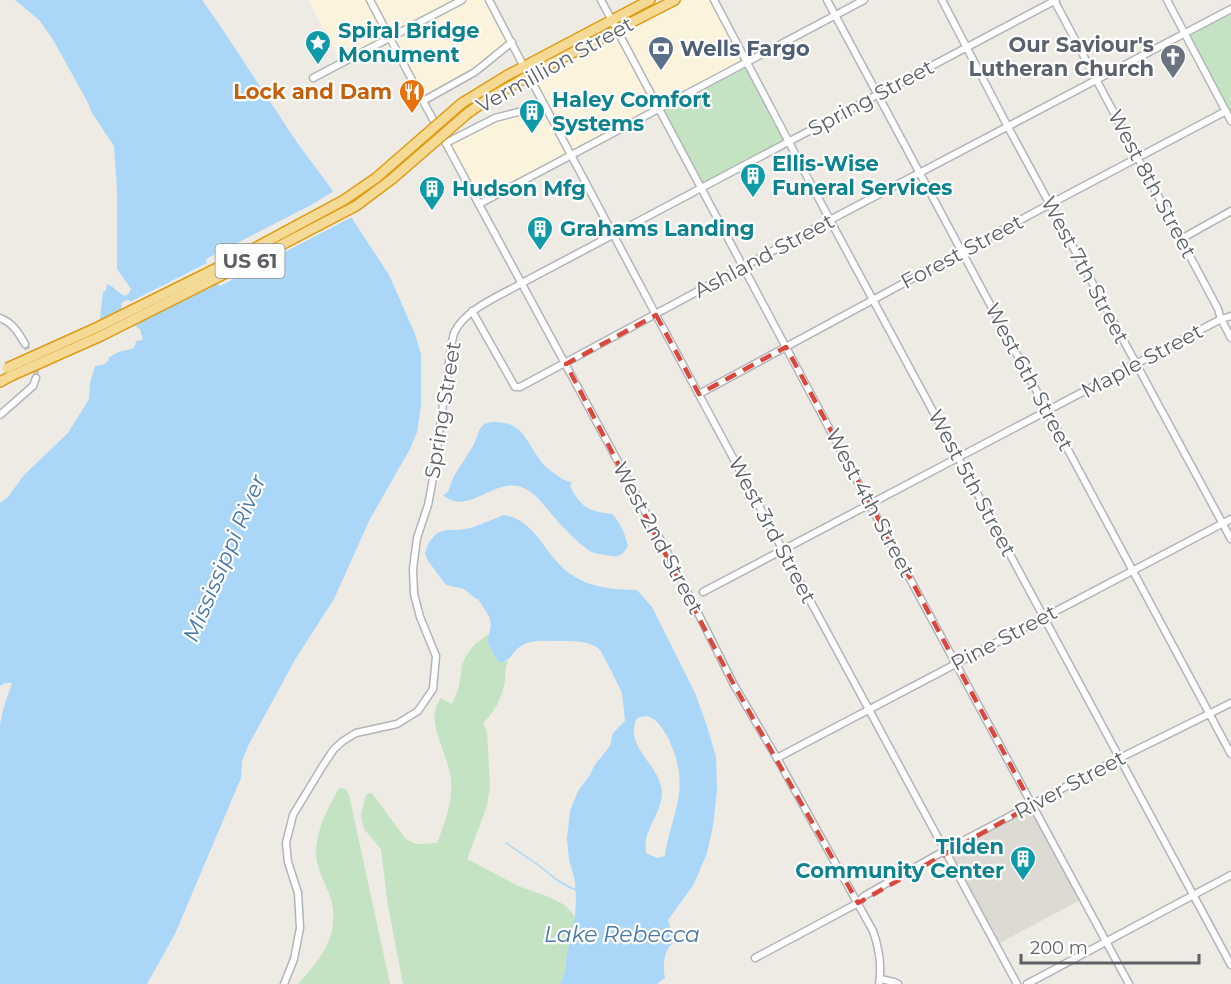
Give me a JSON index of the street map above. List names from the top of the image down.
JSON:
{
  "streets": {
    "highway": ["Vermillion Street", "US 61"],
    "street": [
      "Spring Street",
      "West 8th Street",
      "Forest Street",
      "Ashland Street",
      "West 7th Street",
      "Maple Street",
      "West 6th Street",
      "West 5th Street",
      "West 4th Street",
      "West 3rd Street",
      "West 2nd Street",
      "Pine Street",
      "River Street"
    ]
  },
  "crossings": [
    ["Vermillion Street", "US 61"],
    ["Vermillion Street", "West 4th Street"],
    ["Vermillion Street", "West 3rd Street"],
    ["Vermillion Street", "West 2nd Street"],
    ["Spring Street", "West 8th Street"],
    ["Spring Street", "Ashland Street"],
    ["Spring Street", "West 7th Street"],
    ["Spring Street", "West 6th Street"],
    ["Spring Street", "West 5th Street"],
    ["Spring Street", "West 4th Street"],
    ["Spring Street", "West 3rd Street"],
    ["Spring Street", "West 2nd Street"],
    ["West 8th Street", "Forest Street"],
    ["West 8th Street", "Ashland Street"],
    ["West 8th Street", "Maple Street"],
    ["Forest Street", "West 7th Street"],
    ["Forest Street", "West 6th Street"],
    ["Forest Street", "West 5th Street"],
    ["Forest Street", "West 4th Street"],
    ["Forest Street", "West 3rd Street"],
    ["Ashland Street", "West 7th Street"],
    ["Ashland Street", "West 6th Street"],
    ["Ashland Street", "West 5th Street"],
    ["Ashland Street", "West 4th Street"],
    ["Ashland Street", "West 3rd Street"],
    ["Ashland Street", "West 2nd Street"],
    ["West 7th Street", "Maple Street"],
    ["West 7th Street", "Pine Street"],
    ["Maple Street", "West 6th Street"],
    ["Maple Street", "West 5th Street"],
    ["Maple Street", "West 4th Street"],
    ["Maple Street", "West 3rd Street"],
    ["West 6th Street", "Pine Street"],
    ["West 6th Street", "River Street"],
    ["West 5th Street", "Pine Street"],
    ["West 5th Street", "River Street"],
    ["West 4th Street", "Pine Street"],
    ["West 4th Street", "River Street"],
    ["West 3rd Street", "Pine Street"],
    ["West 3rd Street", "River Street"],
    ["West 2nd Street", "Pine Street"],
    ["West 2nd Street", "River Street"]
  ],
  "water": ["Mississippi River", "Lake Rebecca"],
  "places": {
    "place": ["Spiral Bridge Monument"],
    "bank": ["Wells Fargo"],
    "church": ["Our Saviour's Lutheran Church"],
    "restaurant": ["Lock and Dam"],
    "building": [
      "Haley Comfort Systems",
      "Ellis-Wise Funeral Services",
      "Hudson Mfg",
      "Grahams Landing",
      "Tilden Community Center"
    ]
  },
  "scale_bar": "200 m"
}
